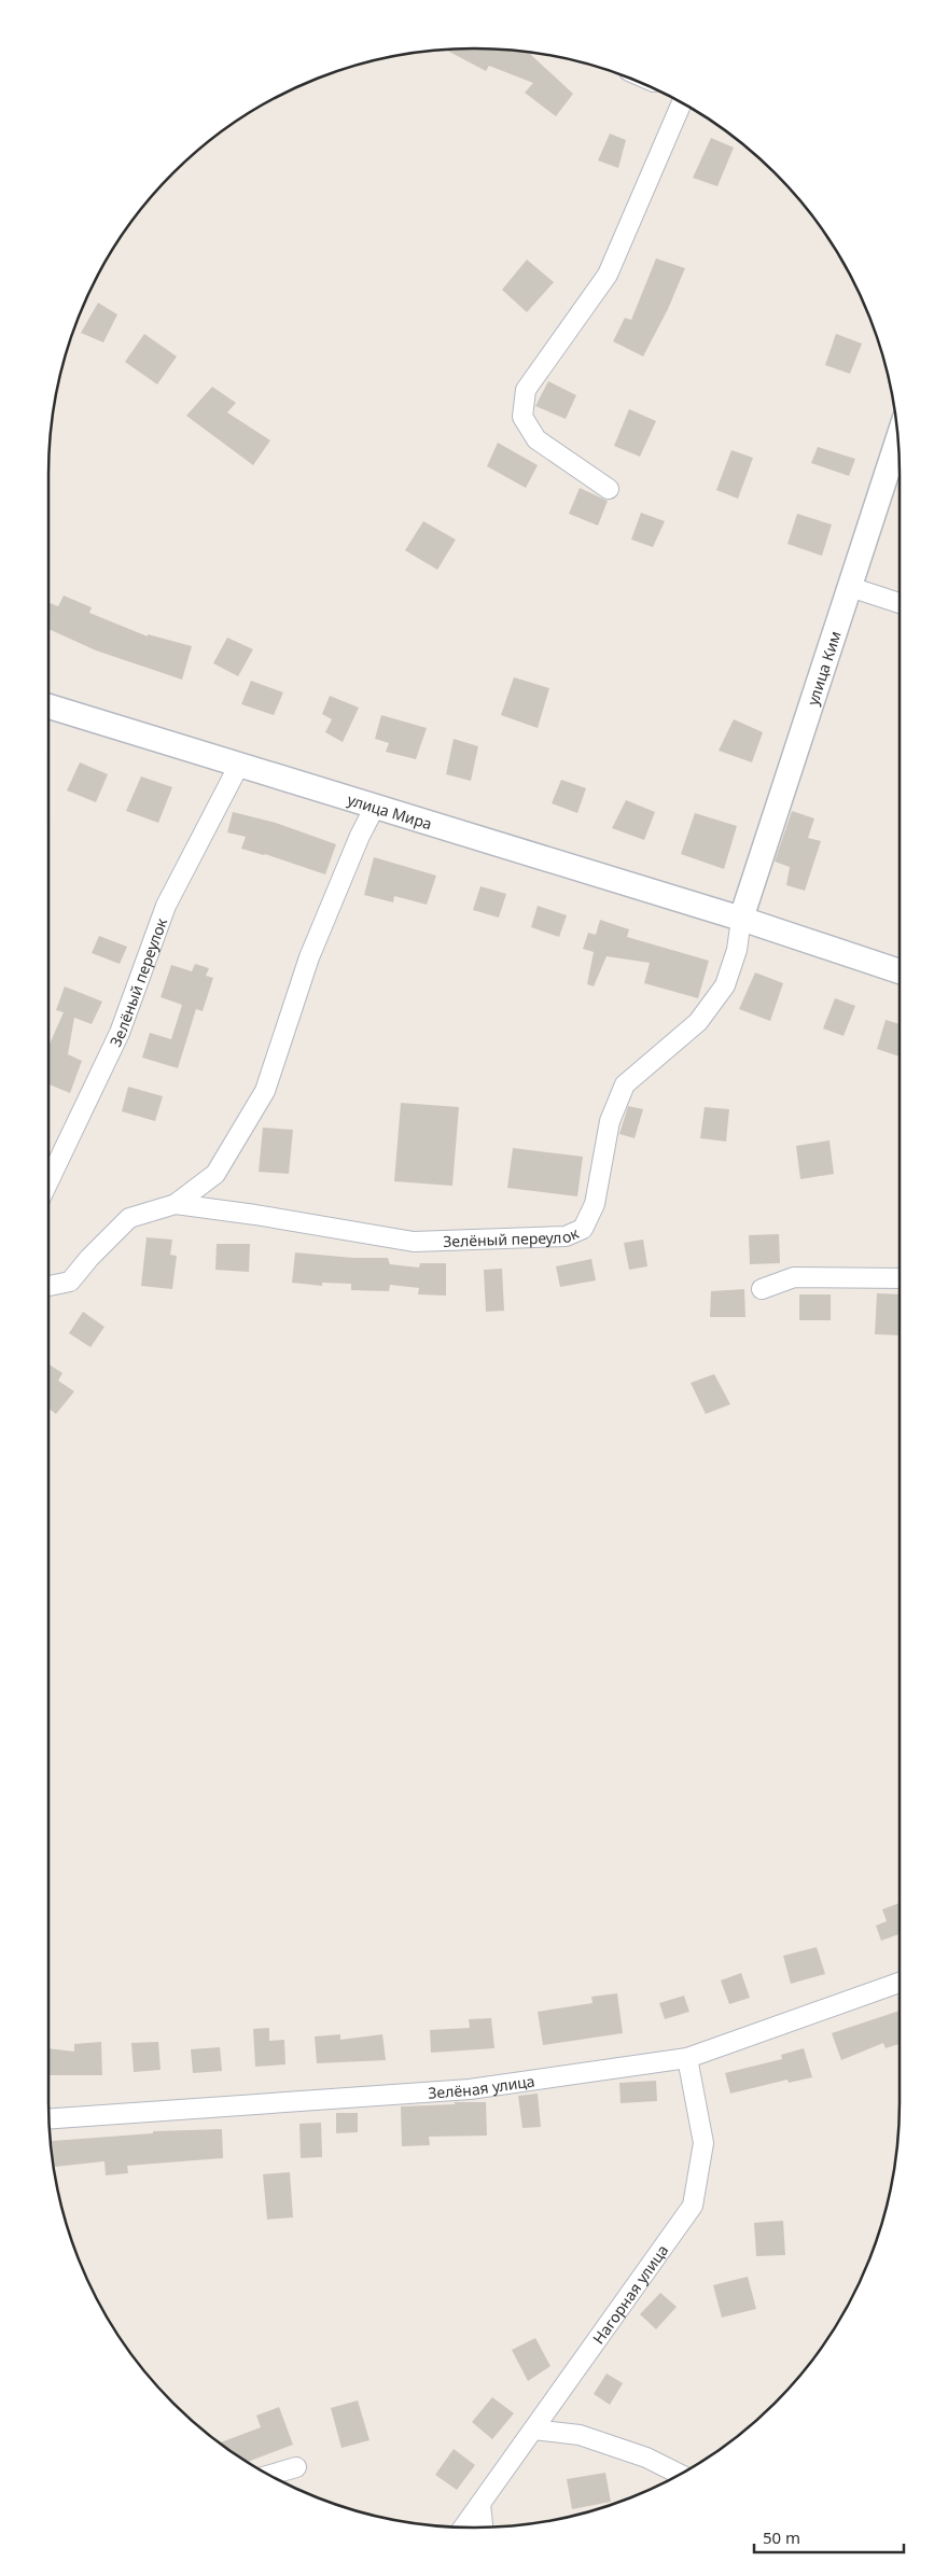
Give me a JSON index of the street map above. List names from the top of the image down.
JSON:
{
  "streets": {
    "street": [
      "улица Ким",
      "улица Мира",
      "Зелёный переулок",
      "Зелёная улица",
      "Нагорная улица"
    ]
  },
  "crossings": [
    ["улица Ким", "улица Мира"],
    ["улица Ким", "Зелёный переулок"],
    ["улица Мира", "Зелёный переулок"],
    ["Зелёная улица", "Нагорная улица"]
  ],
  "scale_bar": "50 m"
}
